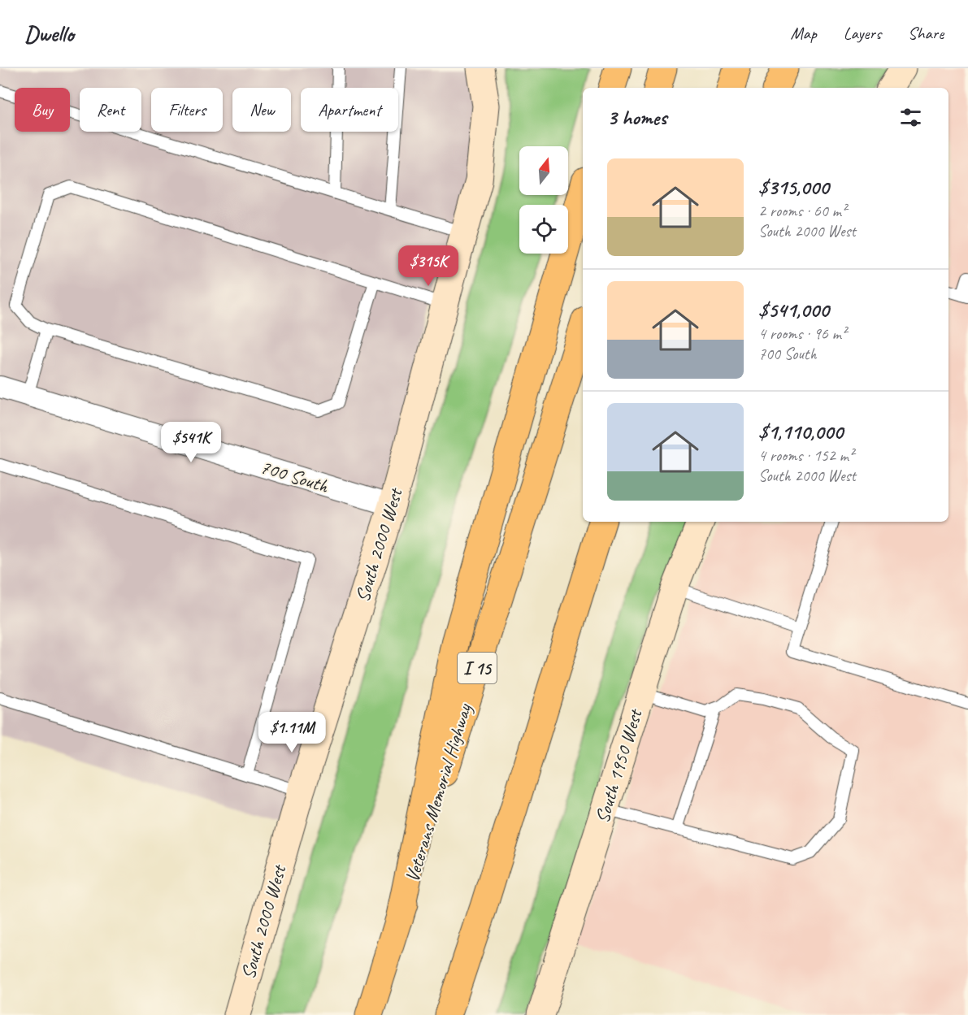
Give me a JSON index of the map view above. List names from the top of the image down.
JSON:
{
  "streets": {
    "highway": ["I 15", "Veterans Memorial Highway"],
    "street": ["700 South", "South 2000 West", "South 1950 West"]
  },
  "crossings": [
    ["700 South", "South 2000 West"]
  ],
  "north": "top",
  "page": {
    "header": "Dwello",
    "nav": ["Map", "Layers", "Share"],
    "chip": [
      "Buy",
      "Rent",
      "Filters",
      "New",
      "Apartment"
    ],
    "heading": "3 homes",
    "list": [
      {
        "name": "$315,000",
        "note": "2 rooms · 60 m² · South 2000 West"
      },
      {
        "name": "$541,000",
        "note": "4 rooms · 96 m² · 700 South"
      },
      {
        "name": "$1,110,000",
        "note": "4 rooms · 152 m² · South 2000 West"
      }
    ],
    "price": ["$315K", "$541K", "$1.11M"]
  }
}
